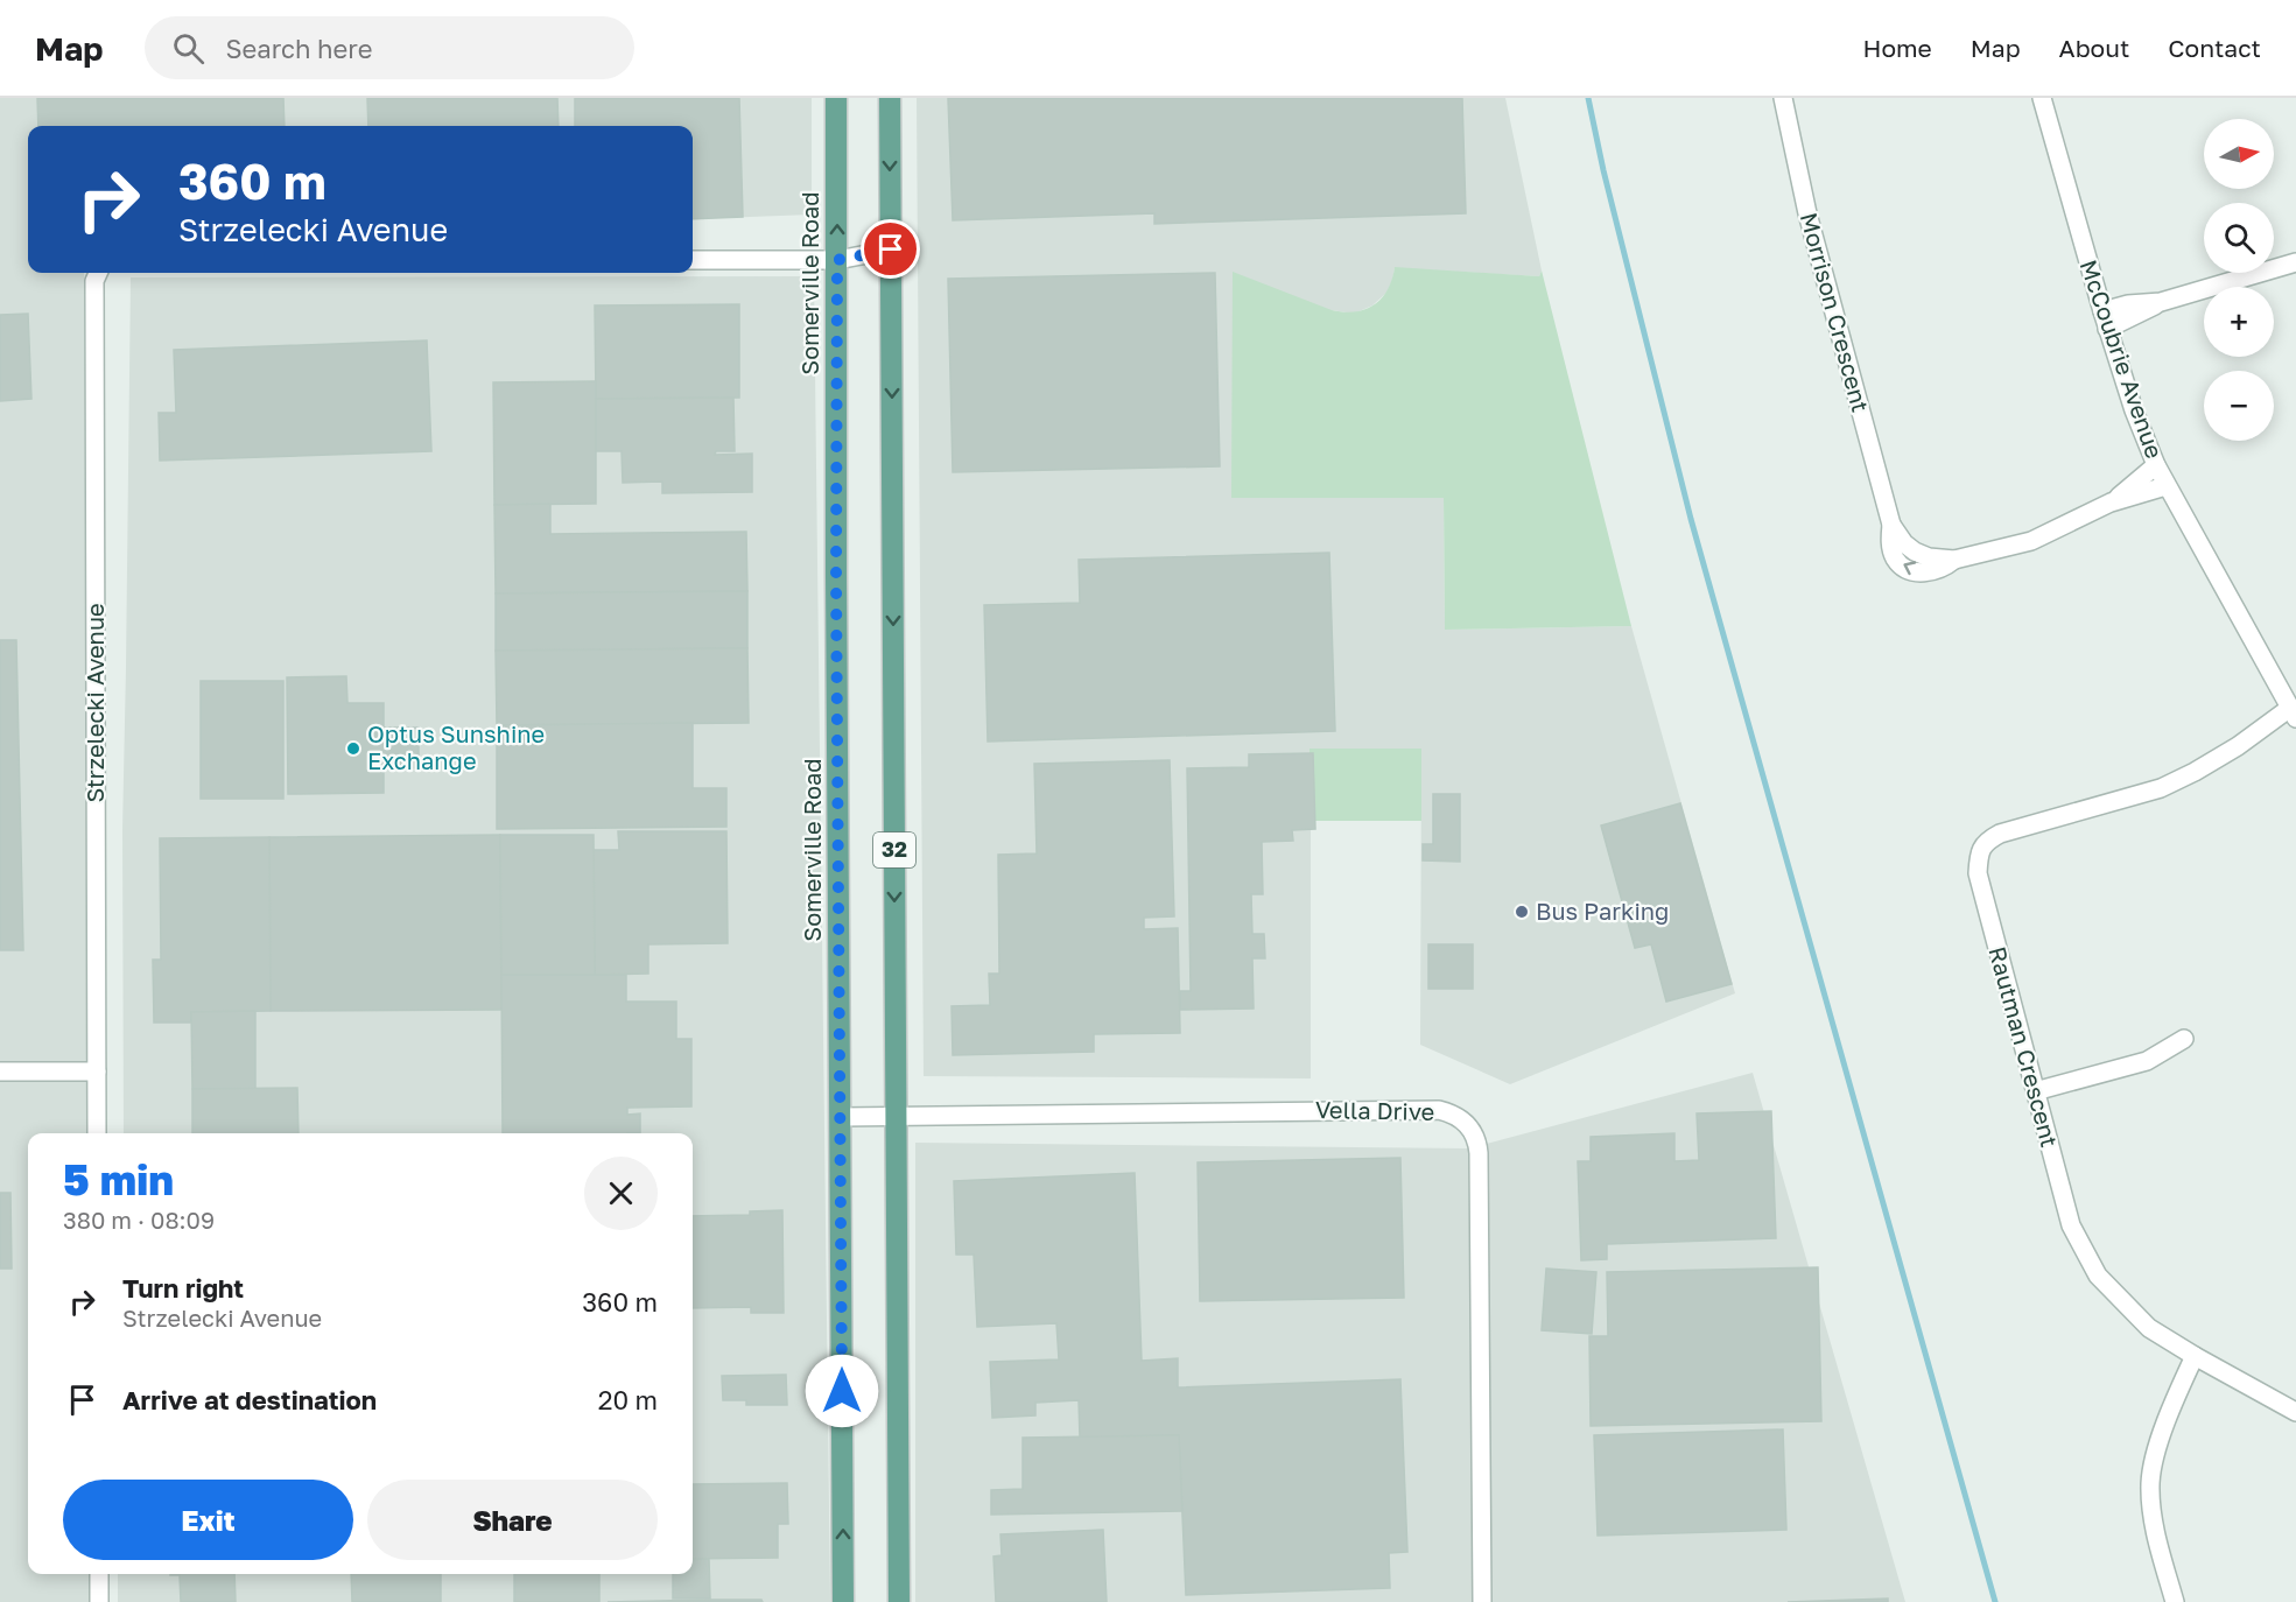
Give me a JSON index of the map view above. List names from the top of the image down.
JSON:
{
  "streets": {
    "main road": ["Somerville Road", "32"],
    "street": [
      "Morrison Crescent",
      "McCoubrie Avenue",
      "Strzelecki Avenue",
      "Rautman Crescent",
      "Vella Drive"
    ]
  },
  "crossings": [
    ["Somerville Road", "Vella Drive"],
    ["Morrison Crescent", "McCoubrie Avenue"],
    ["McCoubrie Avenue", "Rautman Crescent"],
    ["32", "Vella Drive"]
  ],
  "places": ["Optus Sunshine Exchange", "Bus Parking"],
  "north": "right",
  "page": {
    "header": "Map",
    "search": "Search here",
    "nav": [
      "Home",
      "Map",
      "About",
      "Contact"
    ],
    "map_buttons": ["+", "−"],
    "turn": ["360 m", "Strzelecki Avenue"],
    "heading": ["5 min", "380 m · 08:09"],
    "list": [
      {
        "name": "Turn right",
        "note": "Strzelecki Avenue",
        "value": "360 m"
      },
      {
        "name": "Arrive at destination",
        "value": "20 m"
      }
    ],
    "buttons": ["Exit", "Share"]
  }
}
